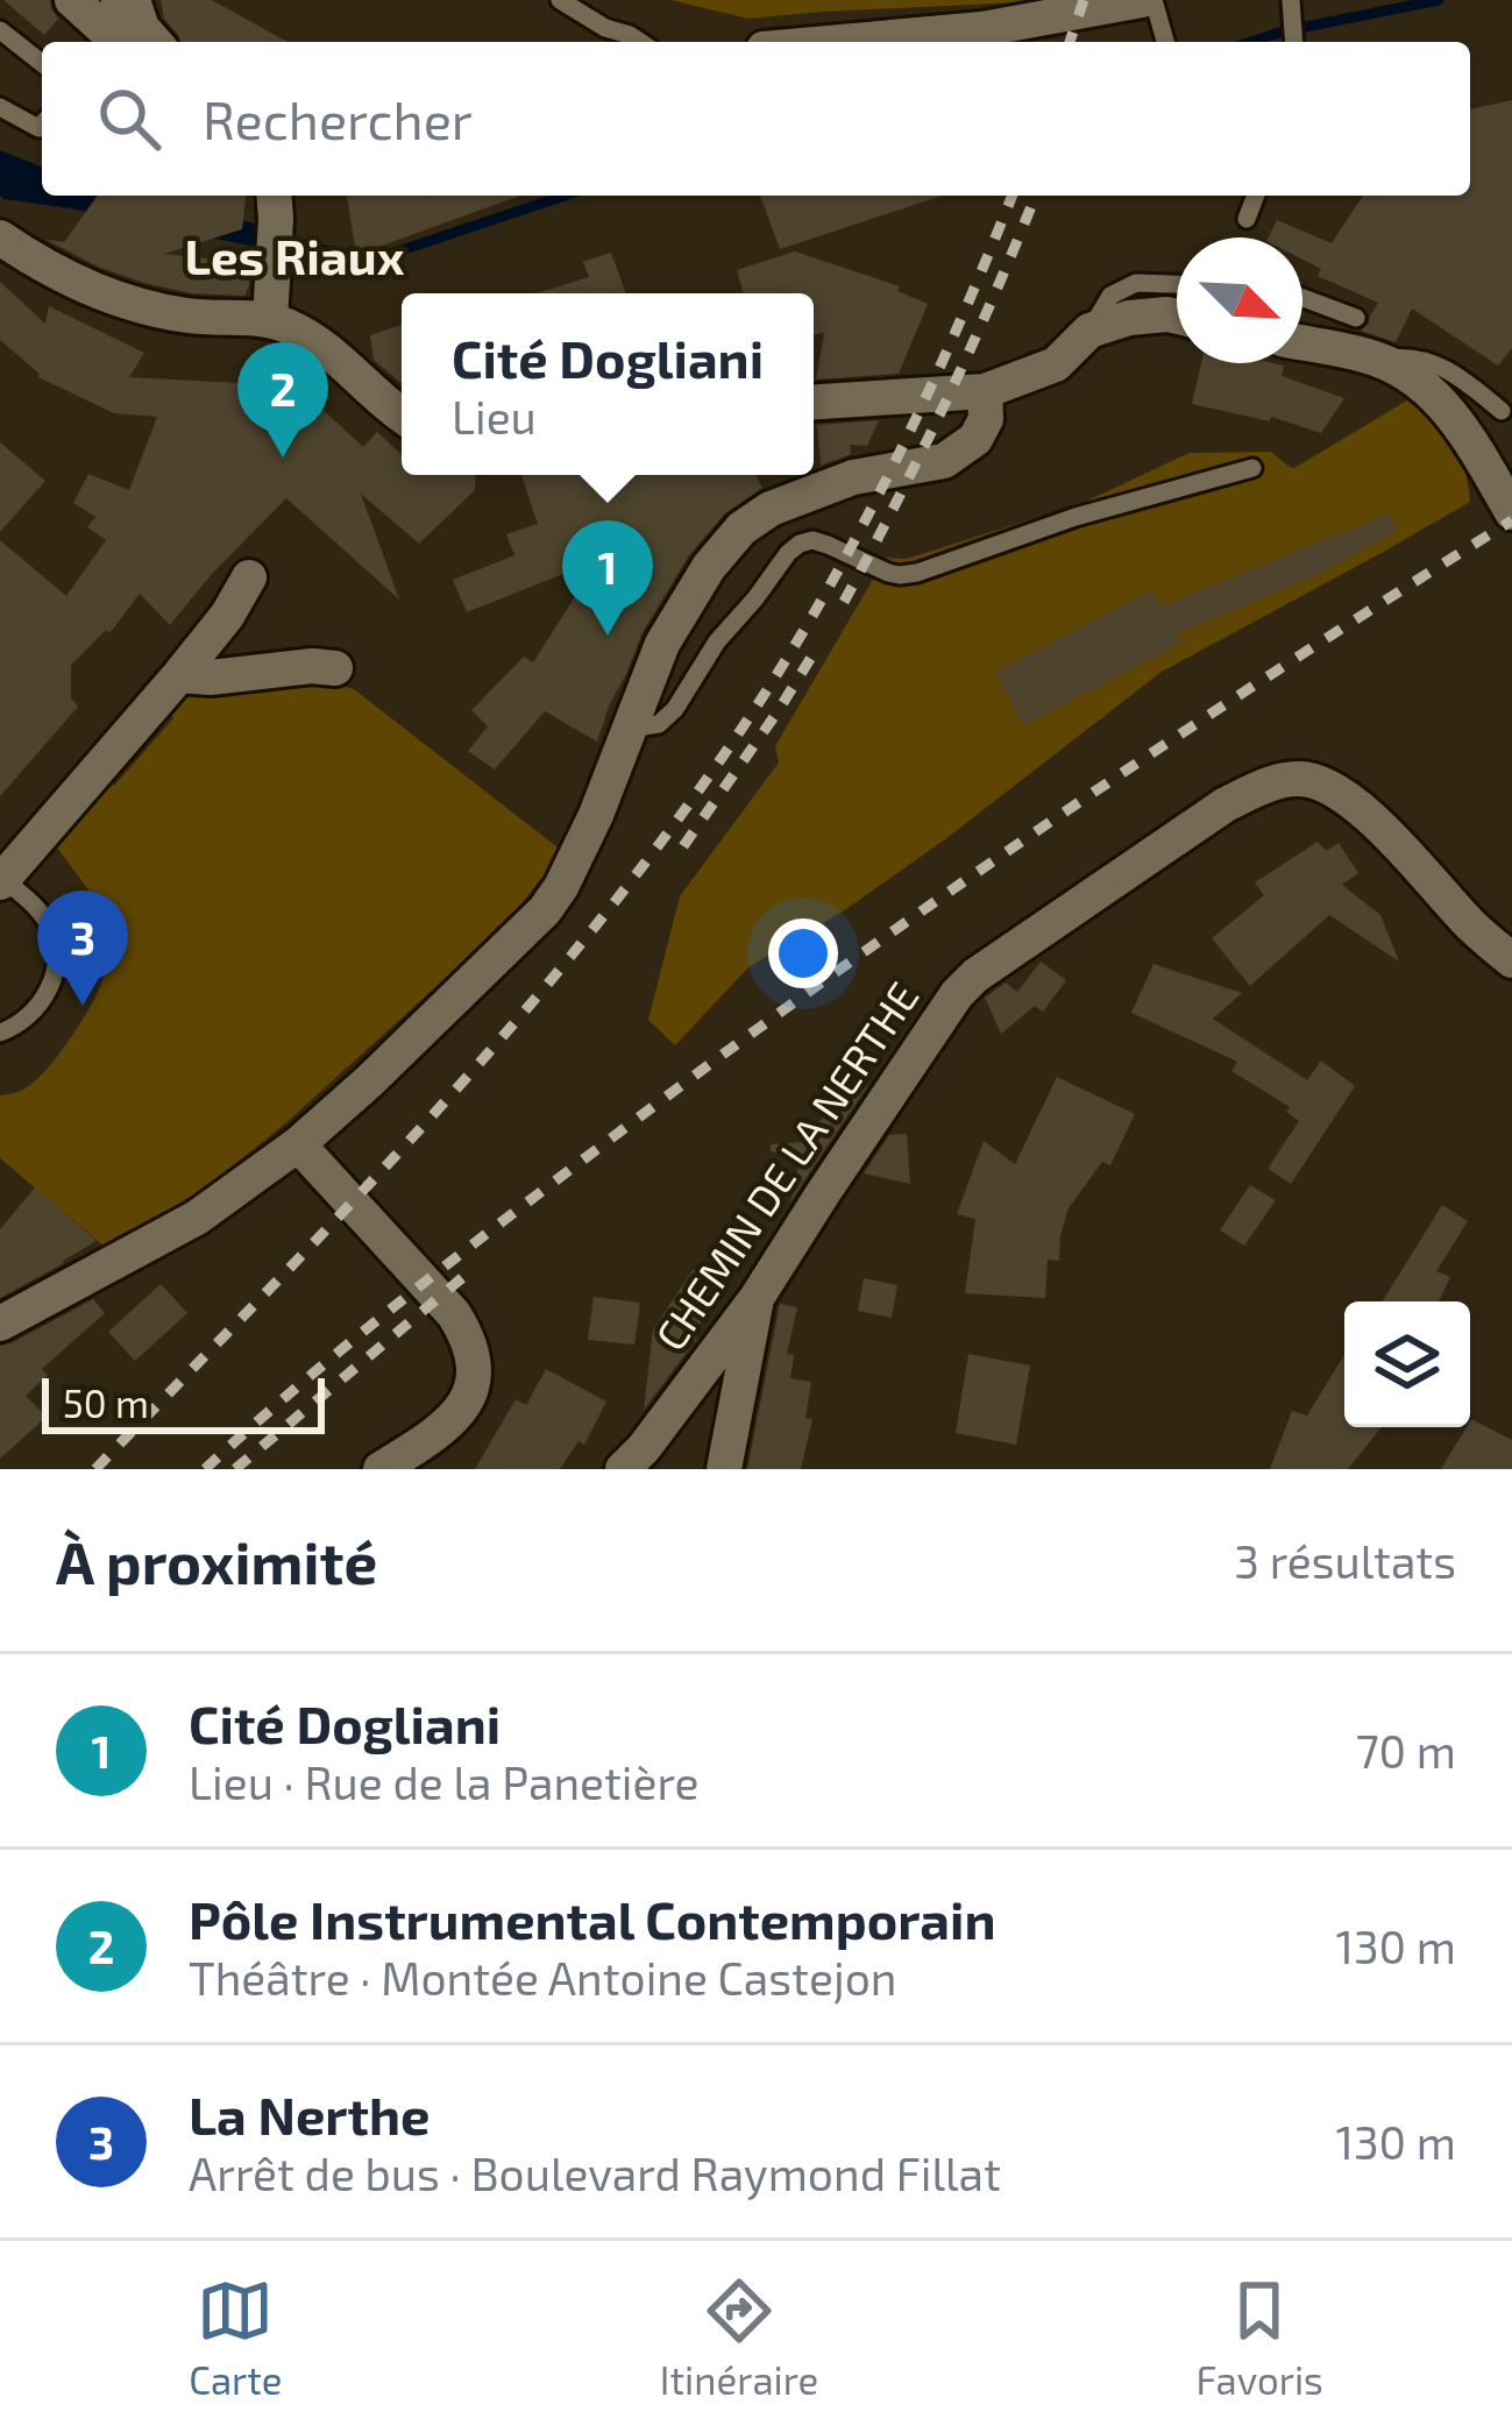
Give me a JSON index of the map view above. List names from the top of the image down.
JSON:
{
  "streets": {
    "street": ["CHEMIN DE LA NERTHE"]
  },
  "districts": ["Les Riaux"],
  "scale_bar": "50 m",
  "north": "bottom right",
  "page": {
    "search": "Rechercher",
    "popup": ["Cité Dogliani", "Lieu"],
    "pins": ["2", "1", "3"],
    "scale": "50 m",
    "heading": ["À proximité", "3 résultats"],
    "list": [
      {
        "mark": "1",
        "name": "Cité Dogliani",
        "note": "Lieu · Rue de la Panetière",
        "value": "70 m"
      },
      {
        "mark": "2",
        "name": "Pôle Instrumental Contemporain",
        "note": "Théâtre · Montée Antoine Castejon",
        "value": "130 m"
      },
      {
        "mark": "3",
        "name": "La Nerthe",
        "note": "Arrêt de bus · Boulevard Raymond Fillat",
        "value": "130 m"
      }
    ],
    "nav": ["Carte", "Itinéraire", "Favoris"]
  }
}
